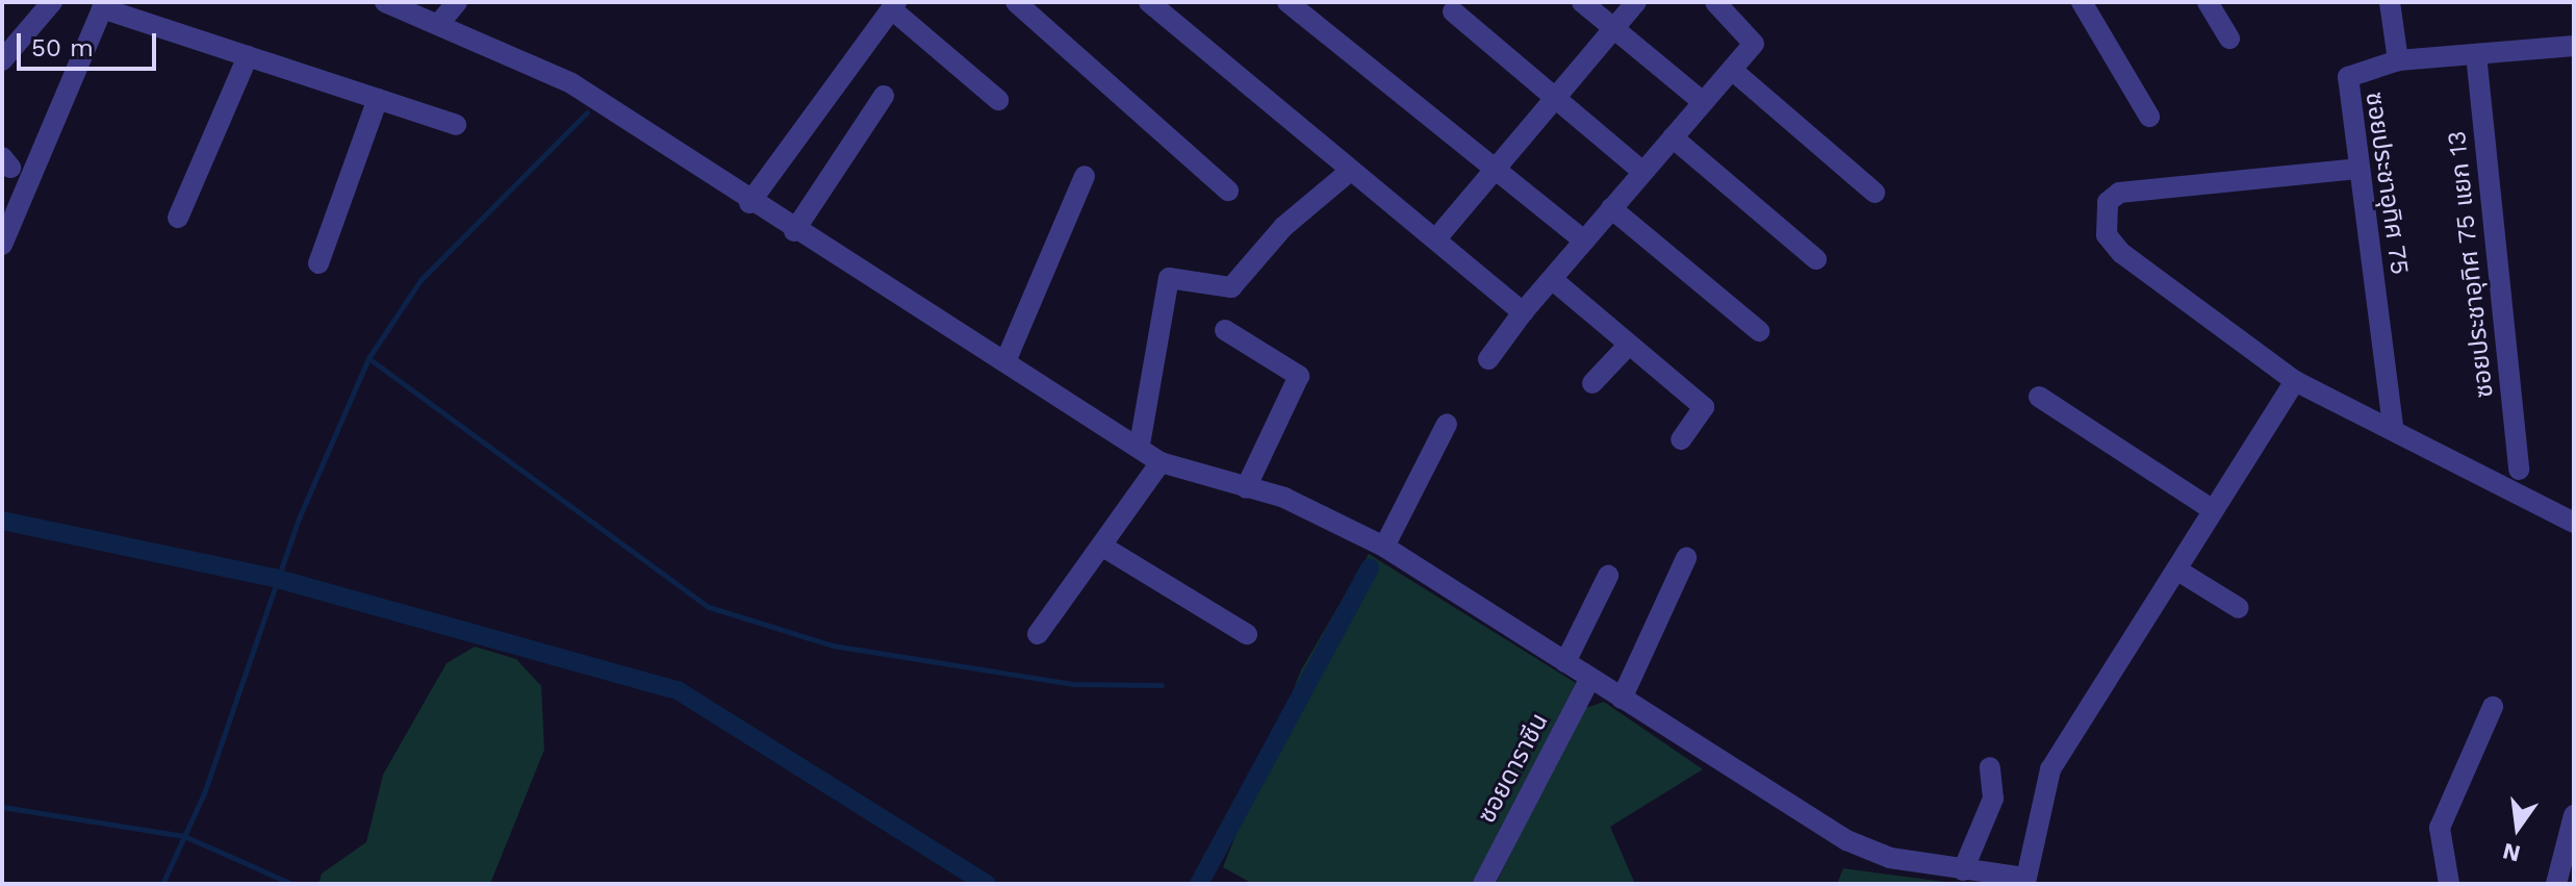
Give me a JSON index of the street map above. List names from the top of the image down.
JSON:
{
  "streets": {
    "street": ["ซอยประชาอุทิศ 75", "ซอยประชาอุทิศ 75 แยก 13", "ซอยดาราซีน"]
  },
  "crossings": [
    ["ซอยประชาอุทิศ 75", "ซอยประชาอุทิศ 75 แยก 13"]
  ],
  "scale_bar": "50 m",
  "north": "bottom"
}
